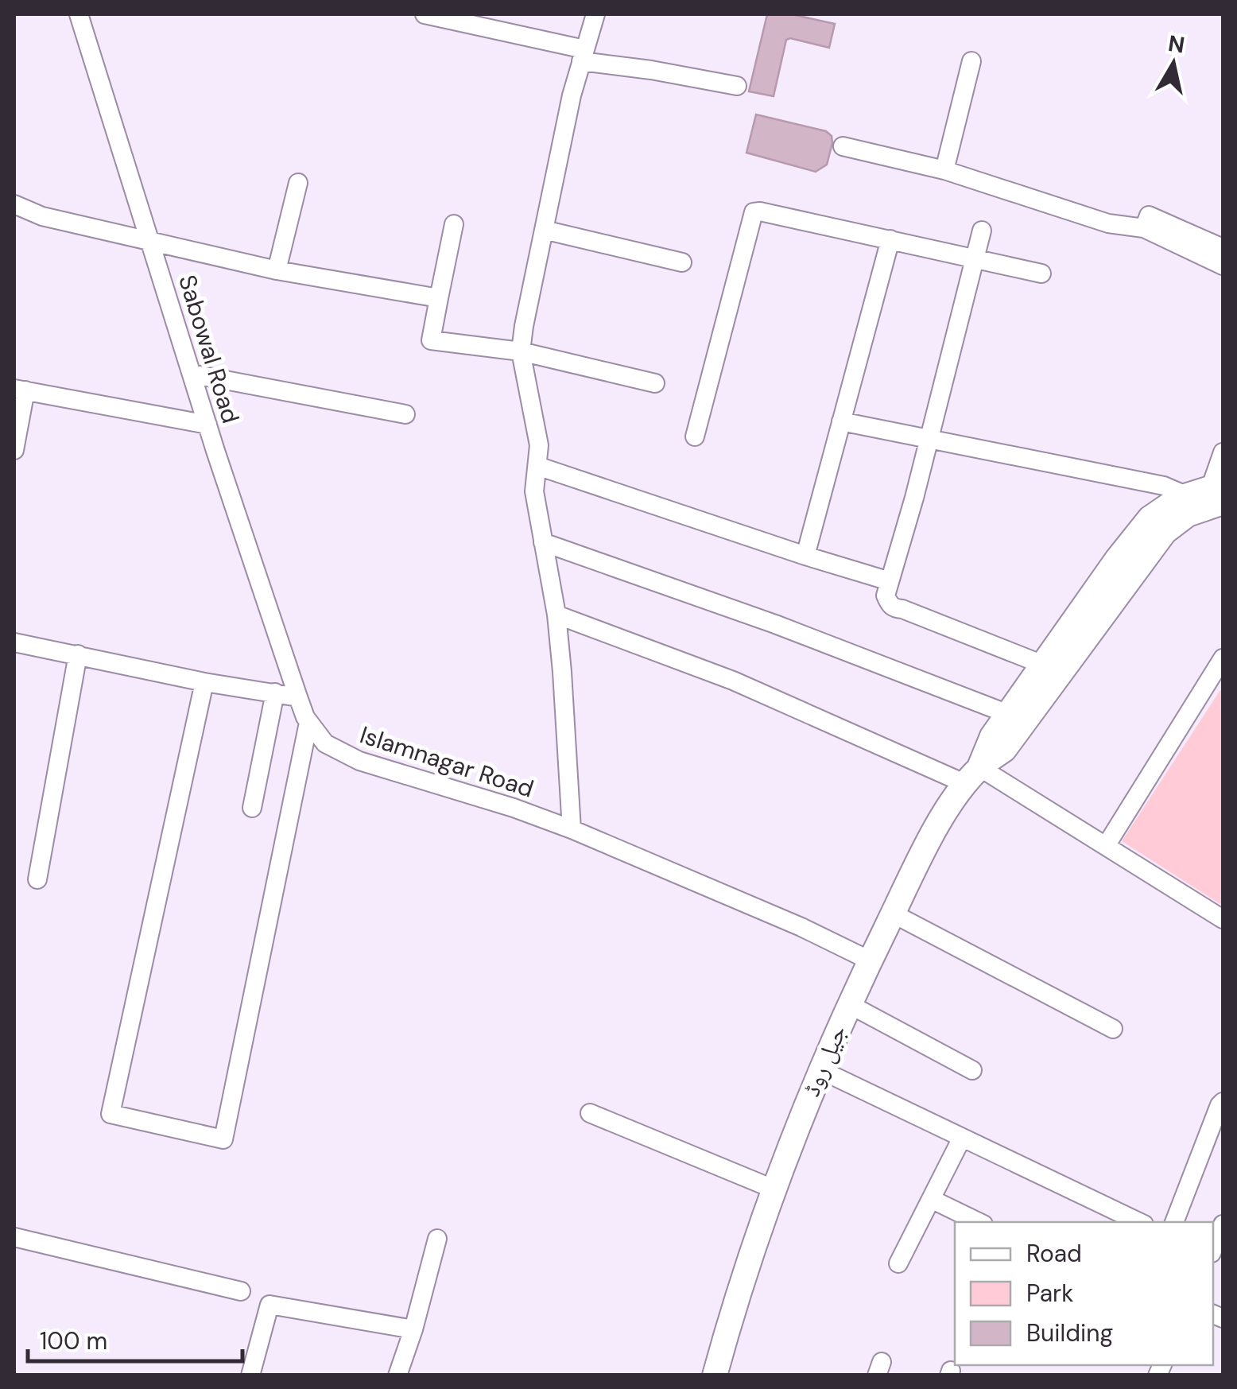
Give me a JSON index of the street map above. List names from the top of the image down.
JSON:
{
  "streets": {
    "main road": ["جیل روڈ"],
    "street": ["Sabowal Road", "Islamnagar Road"]
  },
  "crossings": [
    ["Sabowal Road", "Islamnagar Road"],
    ["Islamnagar Road", "جیل روڈ"]
  ],
  "legend": ["Road", "Park", "Building"],
  "scale_bar": "100 m",
  "north": "top"
}
